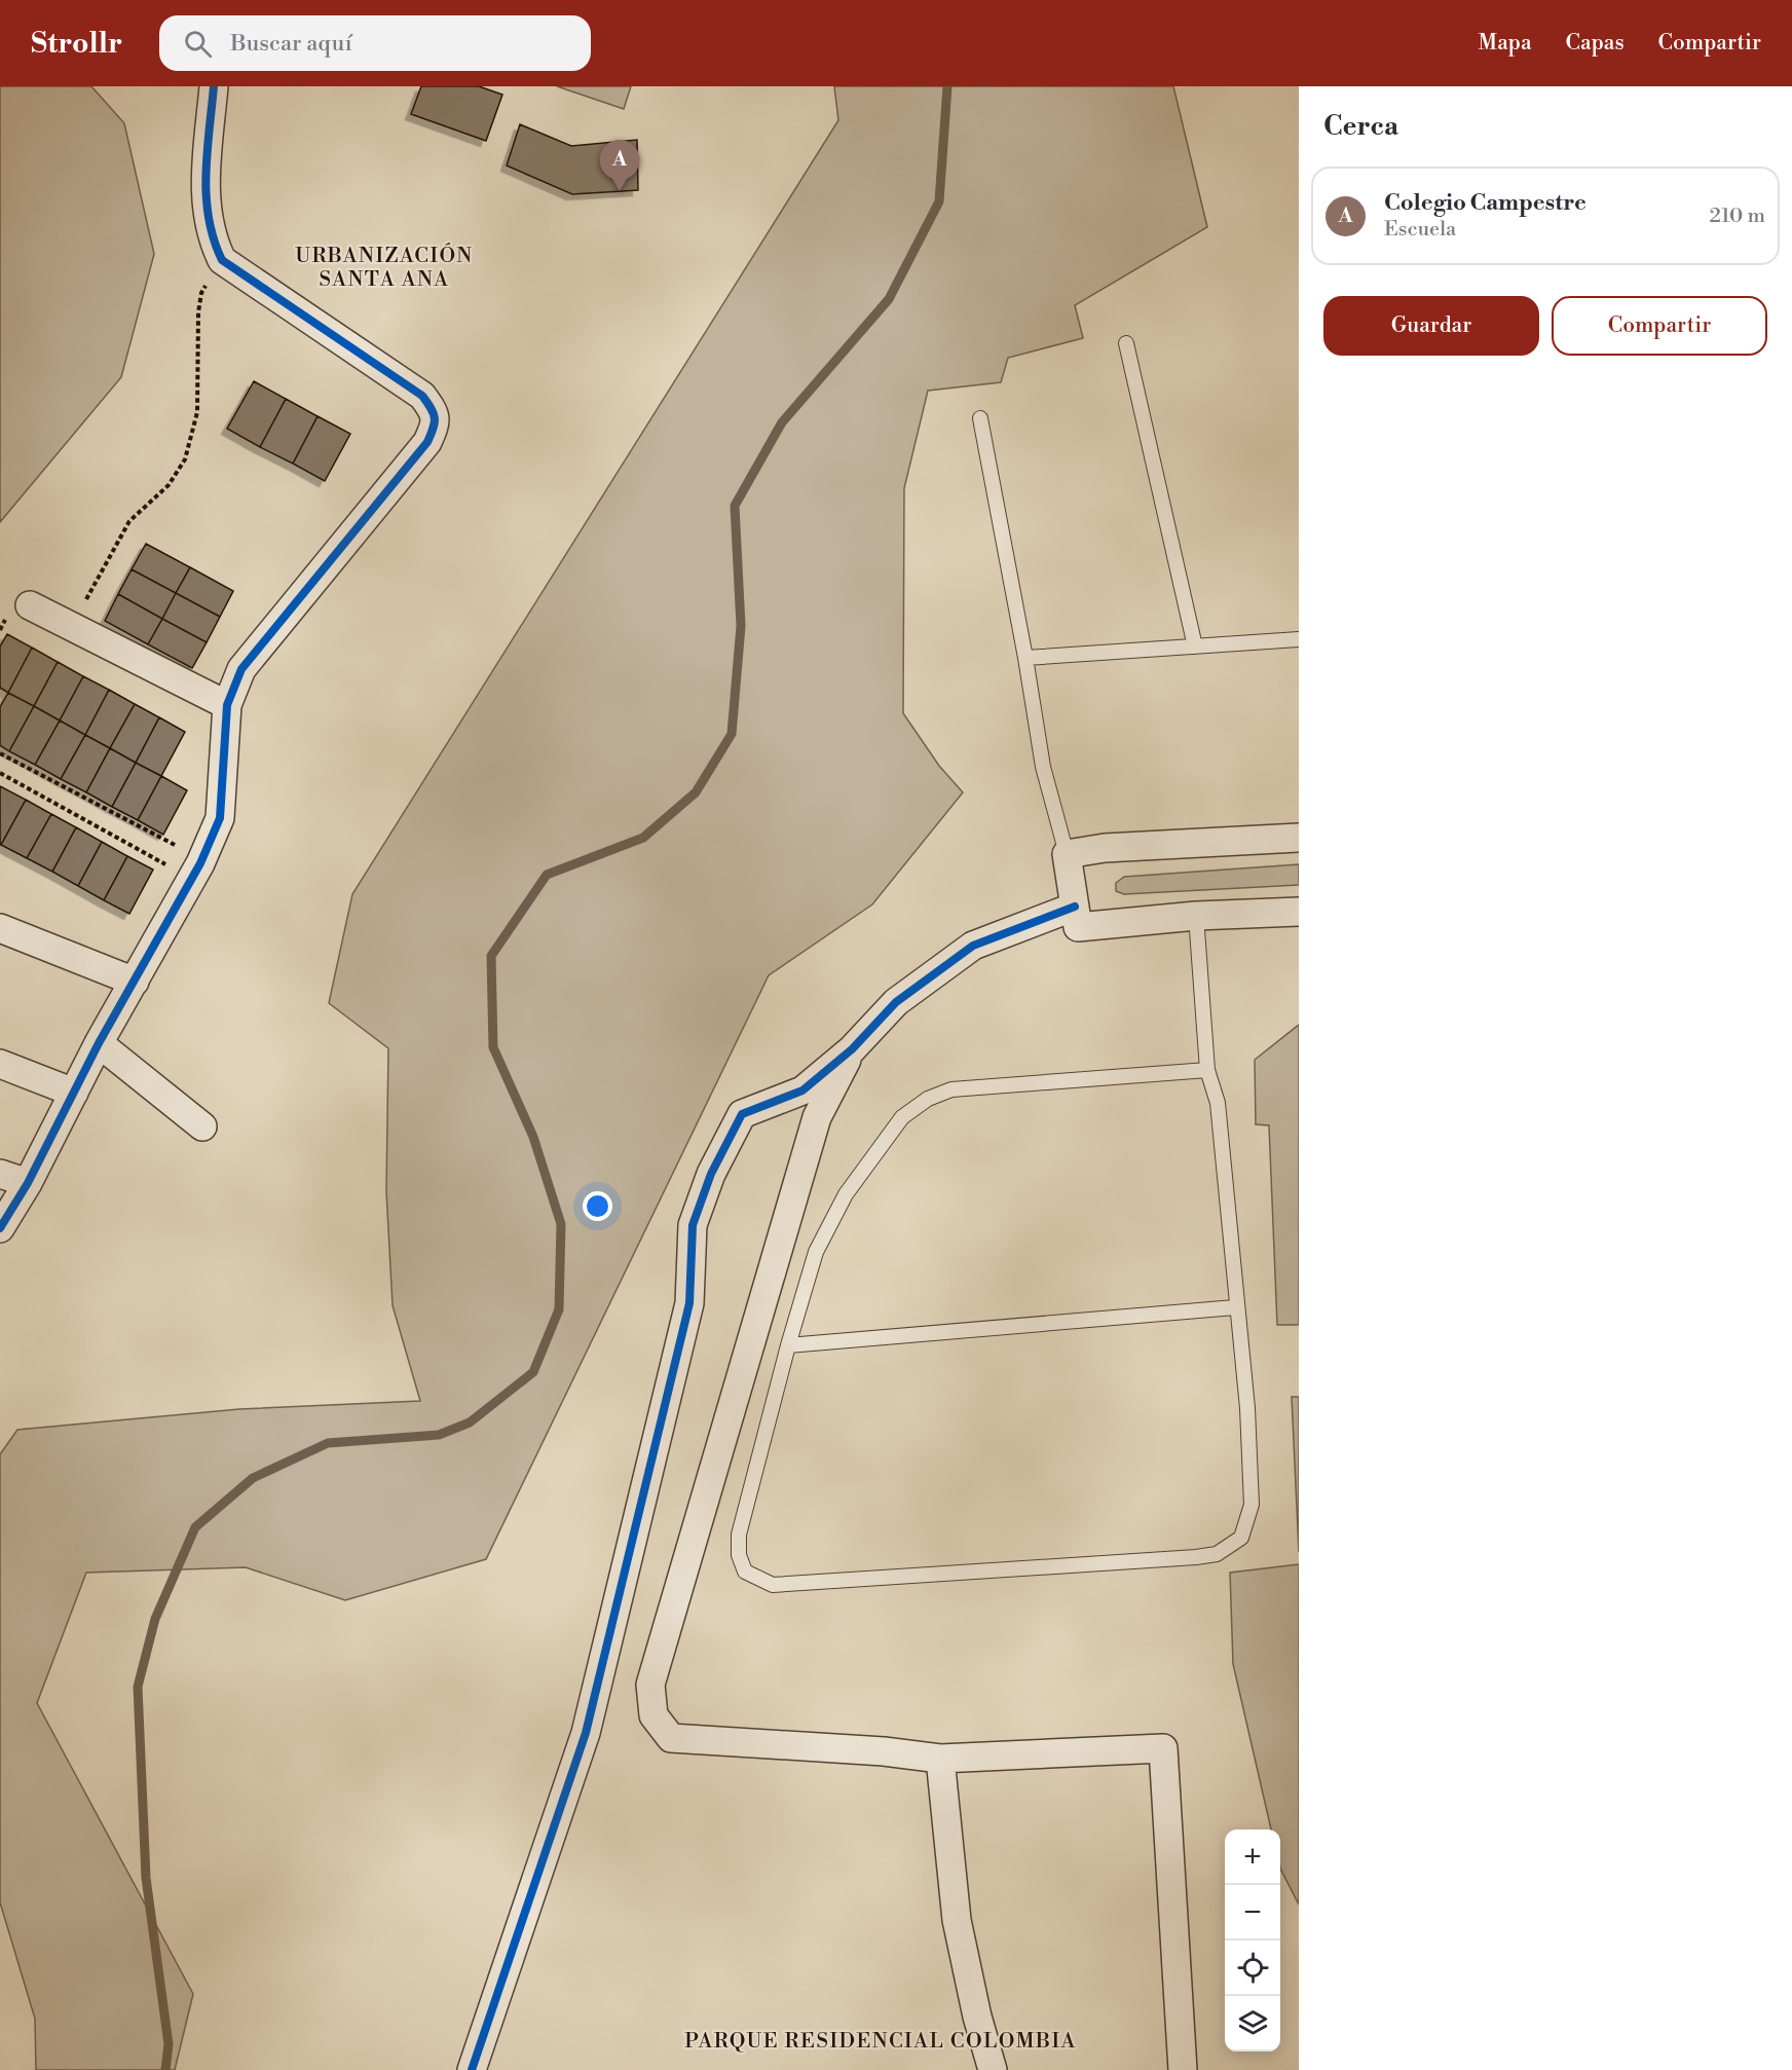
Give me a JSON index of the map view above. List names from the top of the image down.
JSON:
{
  "districts": ["URBANIZACIÓN SANTA ANA", "PARQUE RESIDENCIAL COLOMBIA"],
  "page": {
    "header": "Strollr",
    "search": "Buscar aquí",
    "nav": ["Mapa", "Capas", "Compartir"],
    "heading": "Cerca",
    "pins": "A",
    "list": [
      {
        "mark": "A",
        "name": "Colegio Campestre",
        "note": "Escuela",
        "value": "210 m"
      }
    ],
    "buttons": ["Guardar", "Compartir"],
    "map_buttons": ["+", "−"]
  }
}
